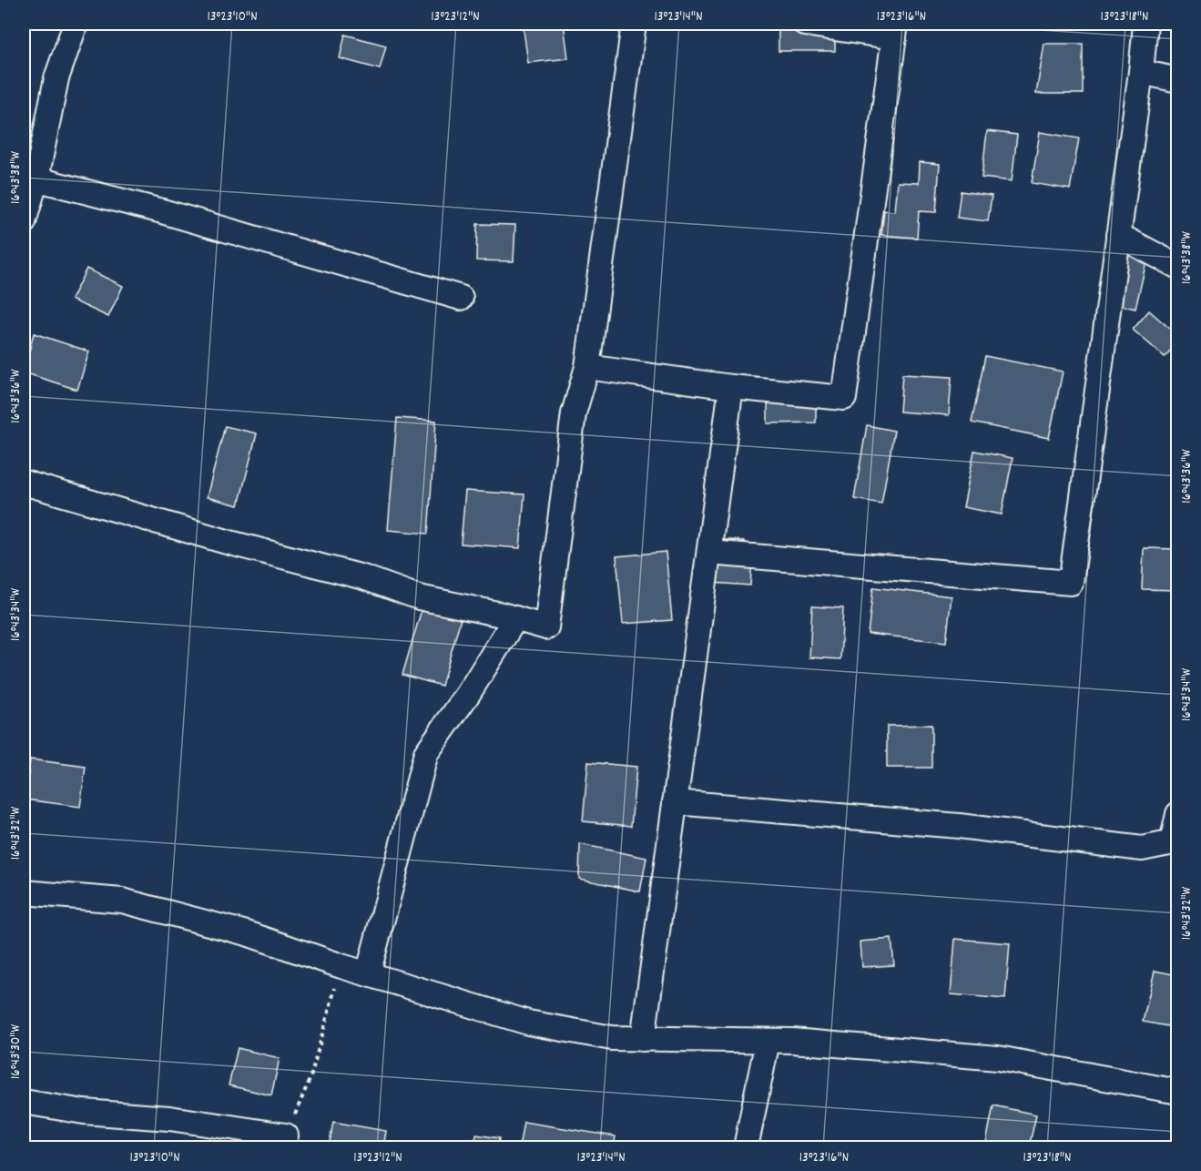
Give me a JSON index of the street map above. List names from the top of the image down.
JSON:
{
  "coordinates": [
    "13°23'10\"N",
    "13°23'12\"N",
    "13°23'14\"N",
    "13°23'16\"N",
    "13°23'18\"N",
    "16°43'38\"W",
    "16°43'36\"W",
    "16°43'34\"W",
    "16°43'32\"W",
    "16°43'30\"W"
  ]
}
